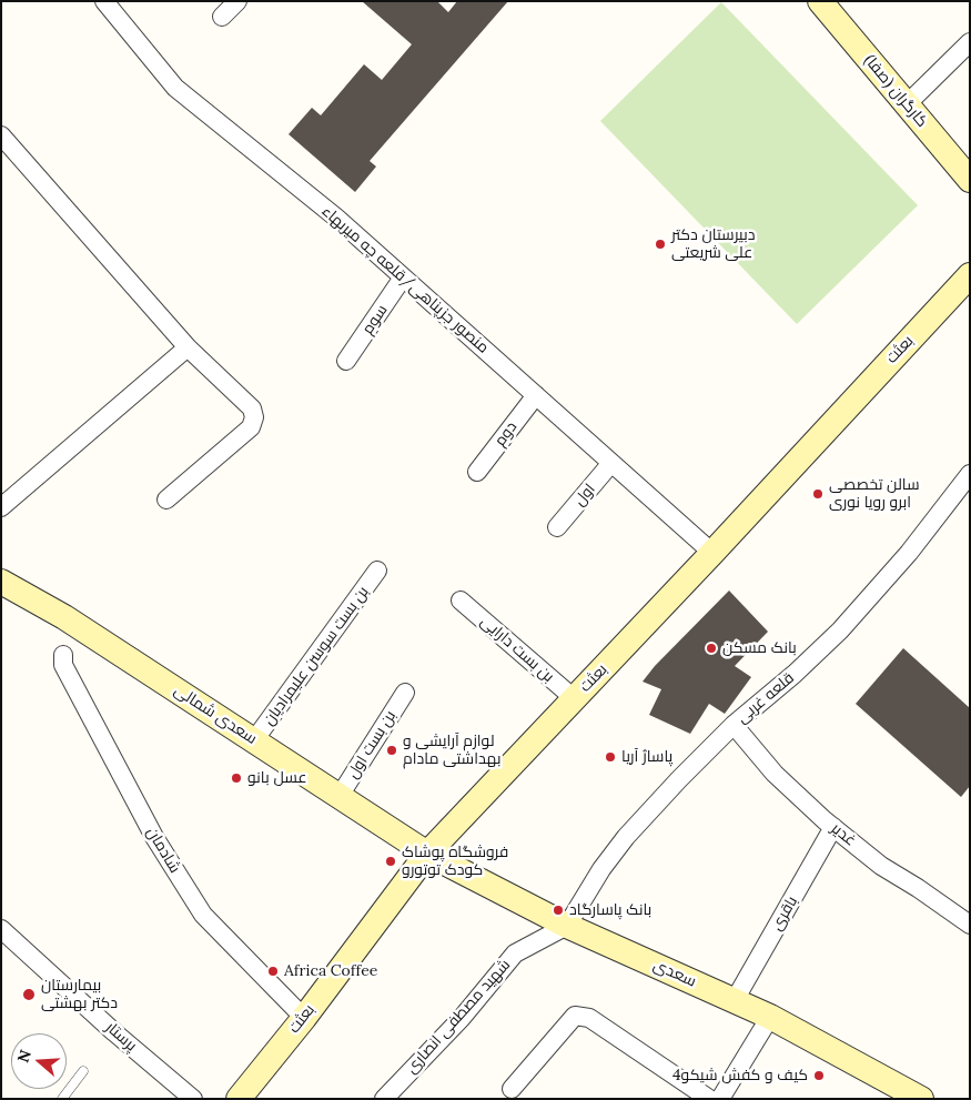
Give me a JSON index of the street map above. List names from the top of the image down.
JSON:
{
  "streets": {
    "main road": [
      "کارگران (صفا)",
      "بعثت",
      "سعدی شمالی",
      "سعدی"
    ],
    "street": [
      "منصور جزپناهی/قلعه چه میربهاء",
      "سوم",
      "دوم",
      "اول",
      "بن بست دارایی",
      "بن بست سوسن علیمرادیان",
      "قلعه غربی",
      "بن بست اول",
      "غدیر",
      "شادمان",
      "باقری",
      "شهید مصطفی انصاری",
      "پرستار"
    ]
  },
  "crossings": [
    ["منصور جزپناهی/قلعه چه میربهاء", "سوم"],
    ["منصور جزپناهی/قلعه چه میربهاء", "بعثت"],
    ["منصور جزپناهی/قلعه چه میربهاء", "دوم"],
    ["منصور جزپناهی/قلعه چه میربهاء", "اول"],
    ["بعثت", "بن بست دارایی"],
    ["بعثت", "سعدی شمالی"],
    ["بعثت", "شادمان"],
    ["بعثت", "سعدی"],
    ["بن بست سوسن علیمرادیان", "سعدی شمالی"],
    ["قلعه غربی", "غدیر"],
    ["قلعه غربی", "سعدی"],
    ["قلعه غربی", "شهید مصطفی انصاری"],
    ["سعدی شمالی", "بن بست اول"],
    ["سعدی شمالی", "سعدی"],
    ["غدیر", "باقری"],
    ["باقری", "سعدی"],
    ["سعدی", "شهید مصطفی انصاری"]
  ],
  "places": [
    "دبیرستان دکتر علی شریعتی",
    "سالن تخصصی ابرو رویا نوری",
    "بانک مسکن",
    "لوازم آرایشی و بهداشتی مادام",
    "پاساژ آریا",
    "عسل بانو",
    "فروشگاه پوشاک کودک توتورو",
    "بانک پاسارگاد",
    "Africa Coffee",
    "بیمارستان دکتر بهشتی",
    "کیف و کفش شیکو4"
  ],
  "north": "left"
}
